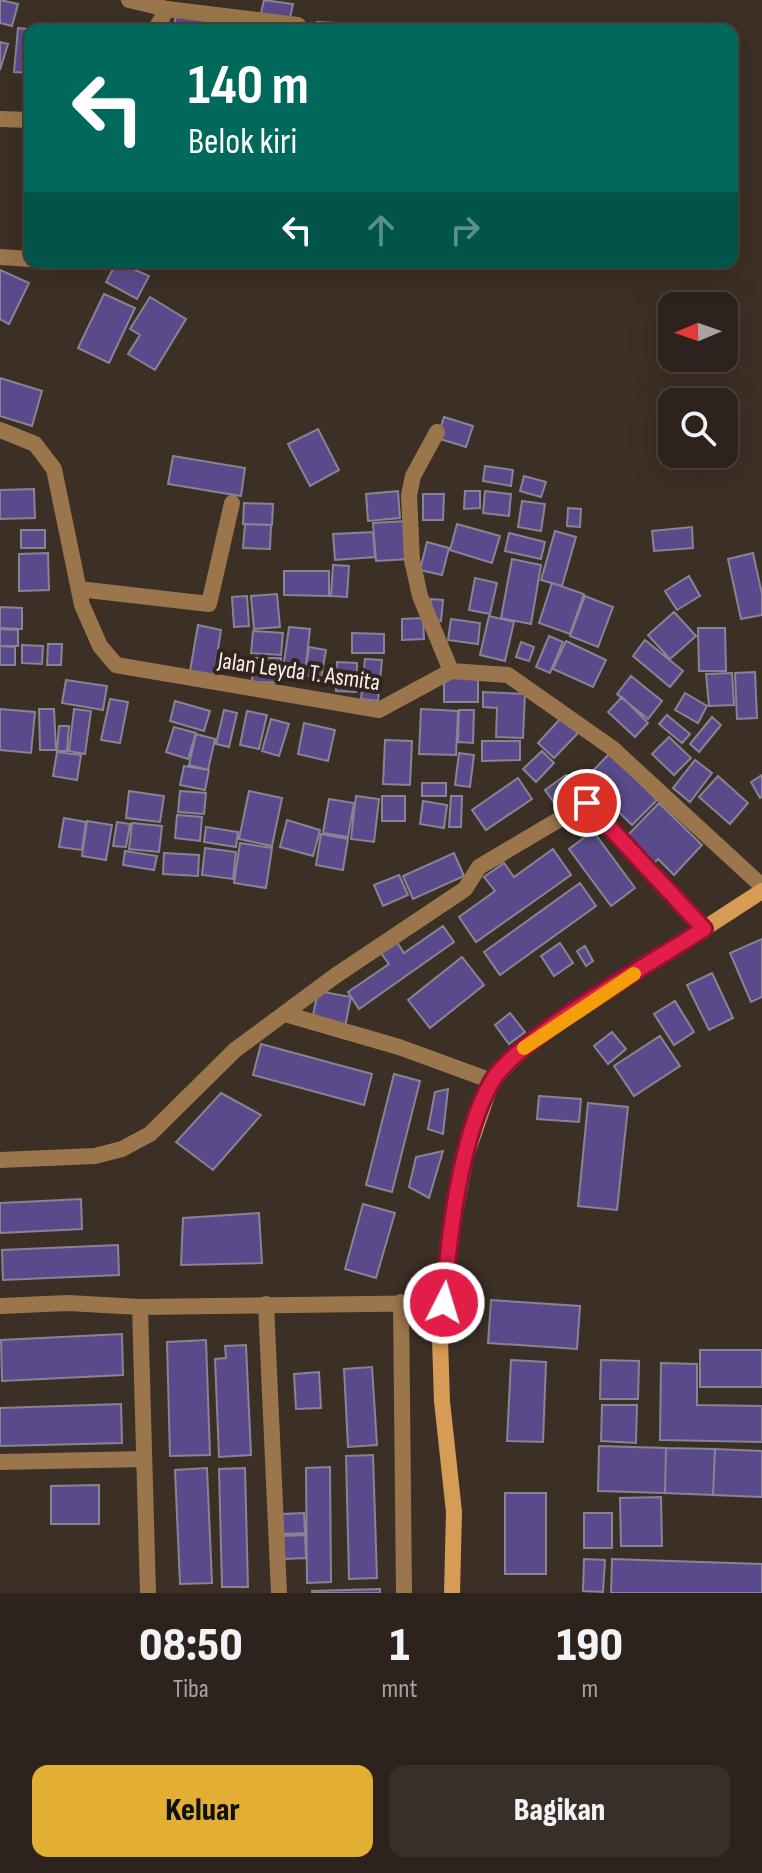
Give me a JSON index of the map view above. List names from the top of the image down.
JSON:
{
  "streets": {
    "street": ["Jalan Leyda T. Asmita"]
  },
  "north": "left",
  "page": {
    "turn": ["140 m", "Belok kiri"],
    "eta": [
      "08:50",
      "Tiba",
      "1",
      "mnt",
      "190",
      "m"
    ],
    "buttons": ["Keluar", "Bagikan"]
  }
}
